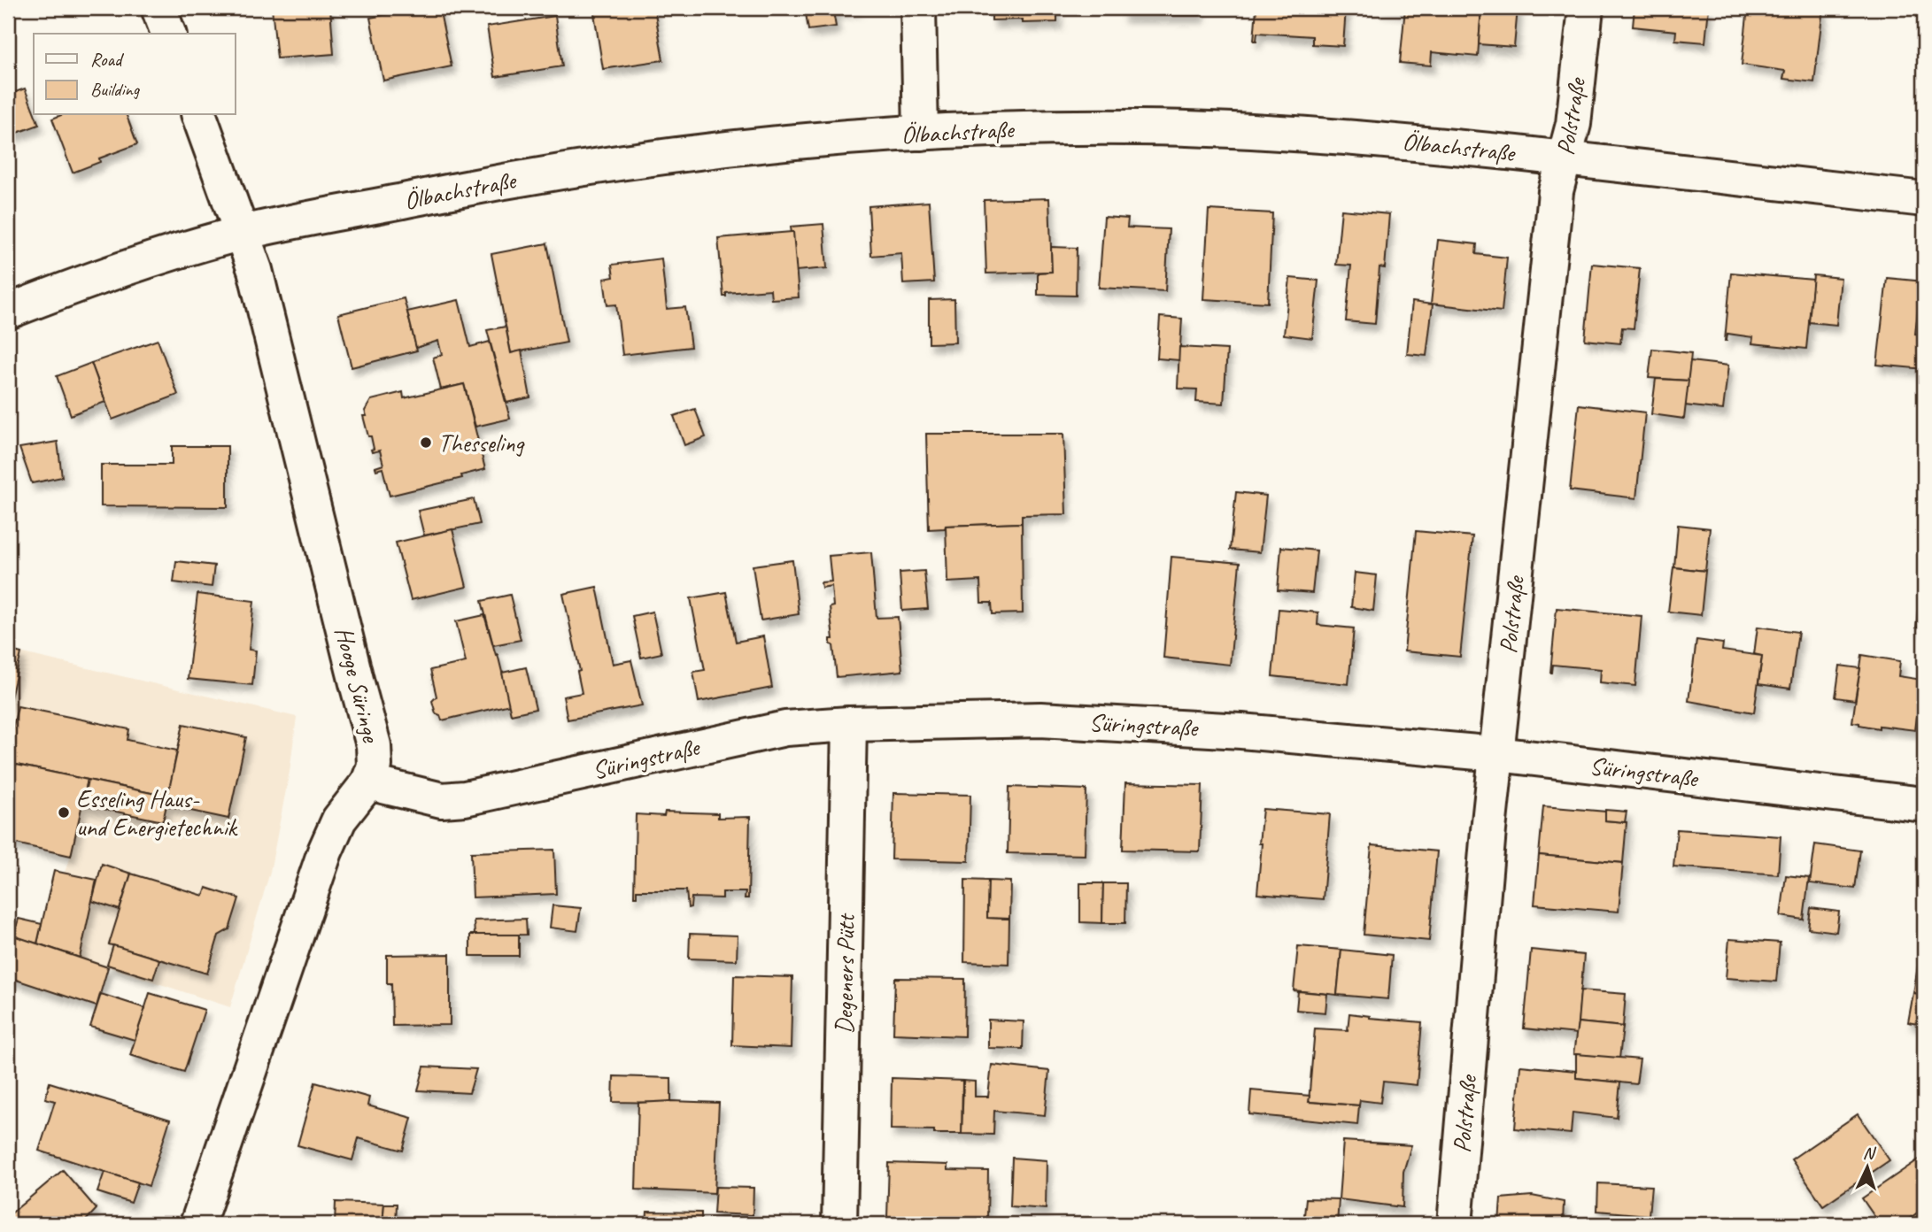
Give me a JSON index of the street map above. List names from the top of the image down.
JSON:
{
  "streets": {
    "street": [
      "Polstraße",
      "Ölbachstraße",
      "Hooge Süringe",
      "Süringstraße",
      "Degeners Pütt"
    ]
  },
  "crossings": [
    ["Polstraße", "Ölbachstraße"],
    ["Polstraße", "Süringstraße"],
    ["Ölbachstraße", "Hooge Süringe"],
    ["Hooge Süringe", "Süringstraße"],
    ["Süringstraße", "Degeners Pütt"]
  ],
  "places": ["Thesseling", "Esseling Haus- und Energietechnik"],
  "legend": ["Road", "Building"],
  "north": "top"
}
